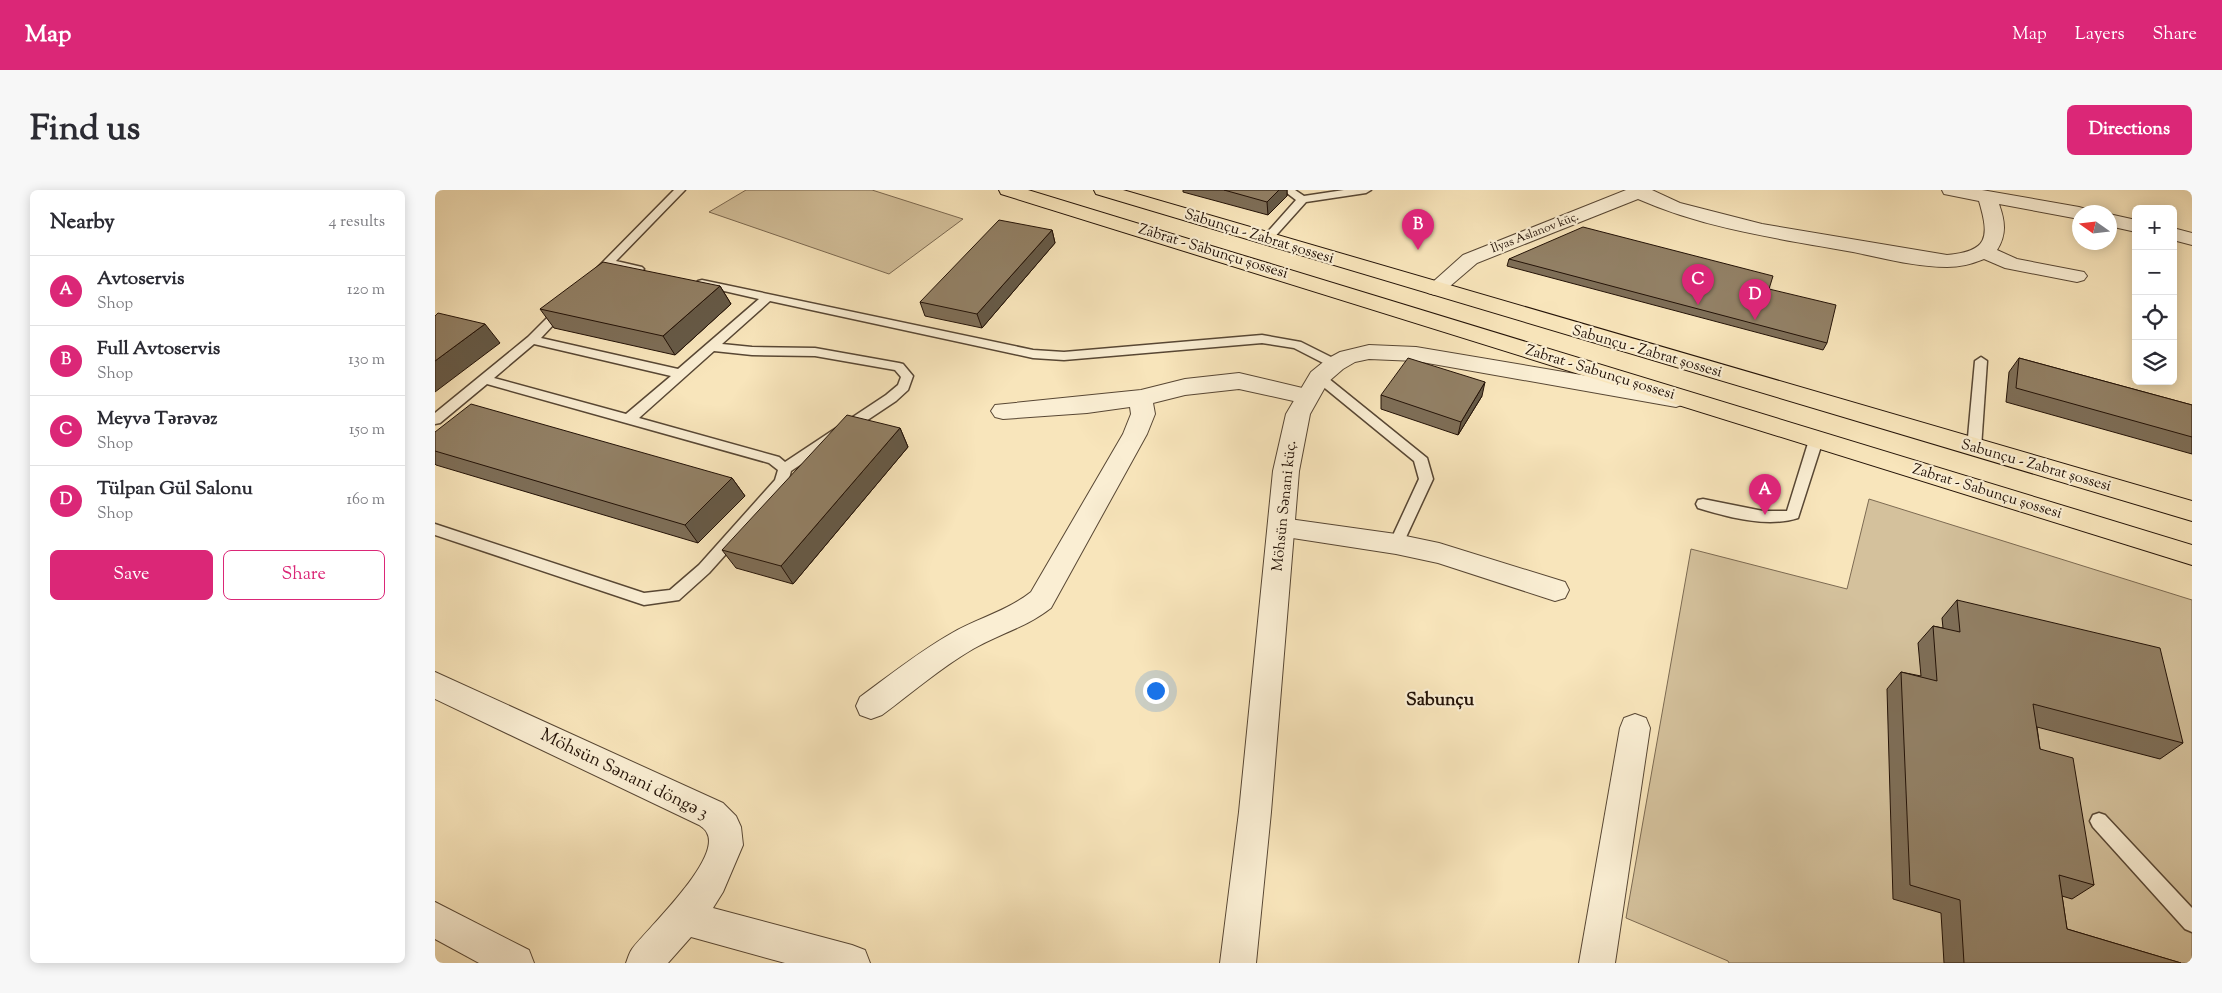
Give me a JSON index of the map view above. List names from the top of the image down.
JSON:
{
  "streets": {
    "main road": ["Sabunçu - Zabrat şossesi", "Zabrat - Sabunçu şossesi"],
    "street": ["İlyas Aslanov küç.", "Möhsün Sənani küç.", "Möhsün Sənani döngə 3"]
  },
  "crossings": [
    ["İlyas Aslanov küç.", "Sabunçu - Zabrat şossesi"]
  ],
  "districts": ["Sabunçu"],
  "north": "left",
  "page": {
    "header": "Map",
    "nav": ["Map", "Layers", "Share"],
    "title": "Find us",
    "buttons": [
      "Directions",
      ["Save", "Share"]
    ],
    "heading": ["Nearby", "4 results"],
    "map_buttons": ["+", "−"],
    "pins": [
      "B",
      "C",
      "D",
      "A"
    ],
    "list": [
      {
        "mark": "A",
        "name": "Avtoservis",
        "note": "Shop",
        "value": "120 m"
      },
      {
        "mark": "B",
        "name": "Full Avtoservis",
        "note": "Shop",
        "value": "130 m"
      },
      {
        "mark": "C",
        "name": "Meyvə Tərəvəz",
        "note": "Shop",
        "value": "150 m"
      },
      {
        "mark": "D",
        "name": "Tülpan Gül Salonu",
        "note": "Shop",
        "value": "160 m"
      }
    ]
  }
}
